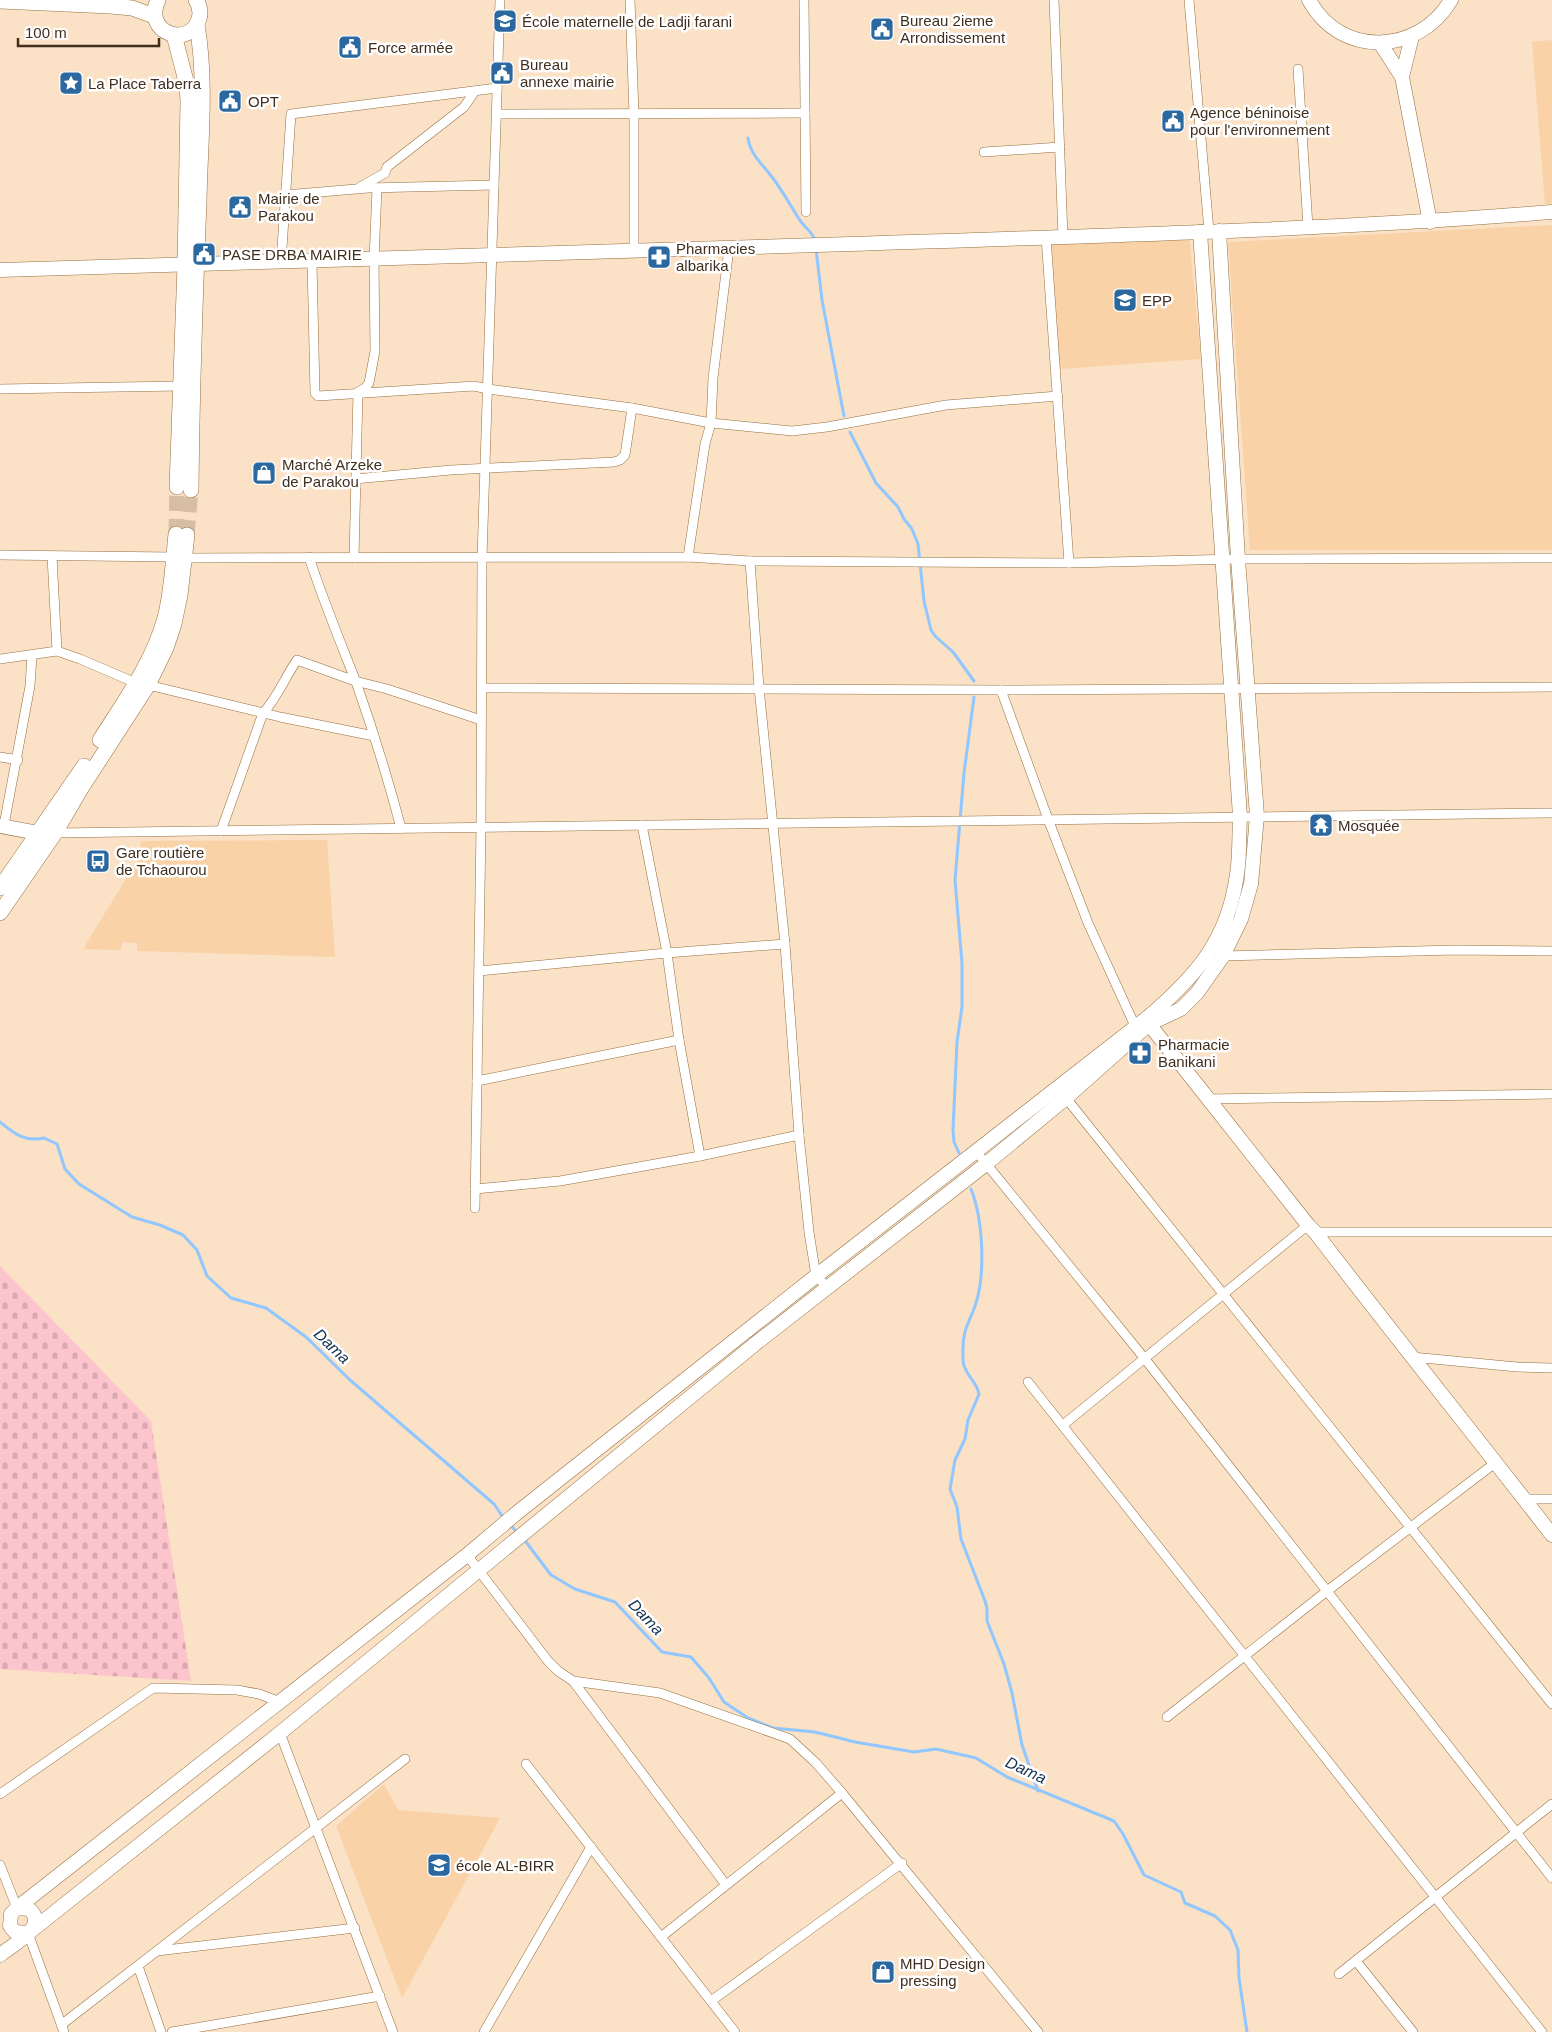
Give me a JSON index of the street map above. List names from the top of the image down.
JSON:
{
  "water": ["Dama"],
  "places": {
    "school or university": ["École maternelle de Ladji farani", "EPP", "école AL-BIRR"],
    "public building": [
      "Bureau 2ieme Arrondissement",
      "Force armée",
      "Bureau annexe mairie",
      "OPT",
      "Agence béninoise pour l'environnement",
      "Mairie de Parakou",
      "PASE DRBA MAIRIE"
    ],
    "place": ["La Place Taberra"],
    "pharmacy": ["Pharmacies albarika", "Pharmacie Banikani"],
    "shop": ["Marché Arzeke de Parakou", "MHD Design pressing"],
    "temple": ["Mosquée"],
    "bus stop": ["Gare routière de Tchaourou"]
  },
  "scale_bar": "100 m"
}
